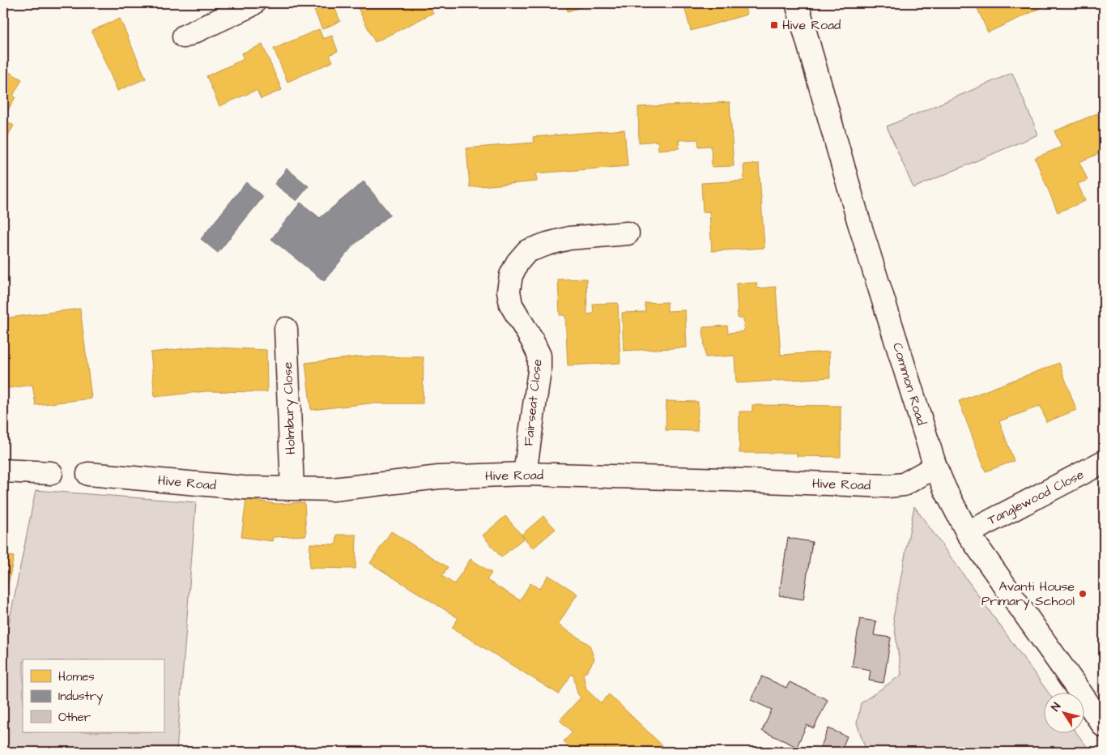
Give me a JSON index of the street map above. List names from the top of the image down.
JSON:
{
  "streets": {
    "street": [
      "Common Road",
      "Fairseat Close",
      "Holmbury Close",
      "Hive Road",
      "Tanglewood Close"
    ]
  },
  "crossings": [
    ["Common Road", "Hive Road"],
    ["Common Road", "Tanglewood Close"],
    ["Fairseat Close", "Hive Road"],
    ["Holmbury Close", "Hive Road"]
  ],
  "places": {
    "transit": ["Hive Road"],
    "other": ["Avanti House Primary School"]
  },
  "legend": ["Homes", "Industry", "Other"],
  "north": "top left"
}
